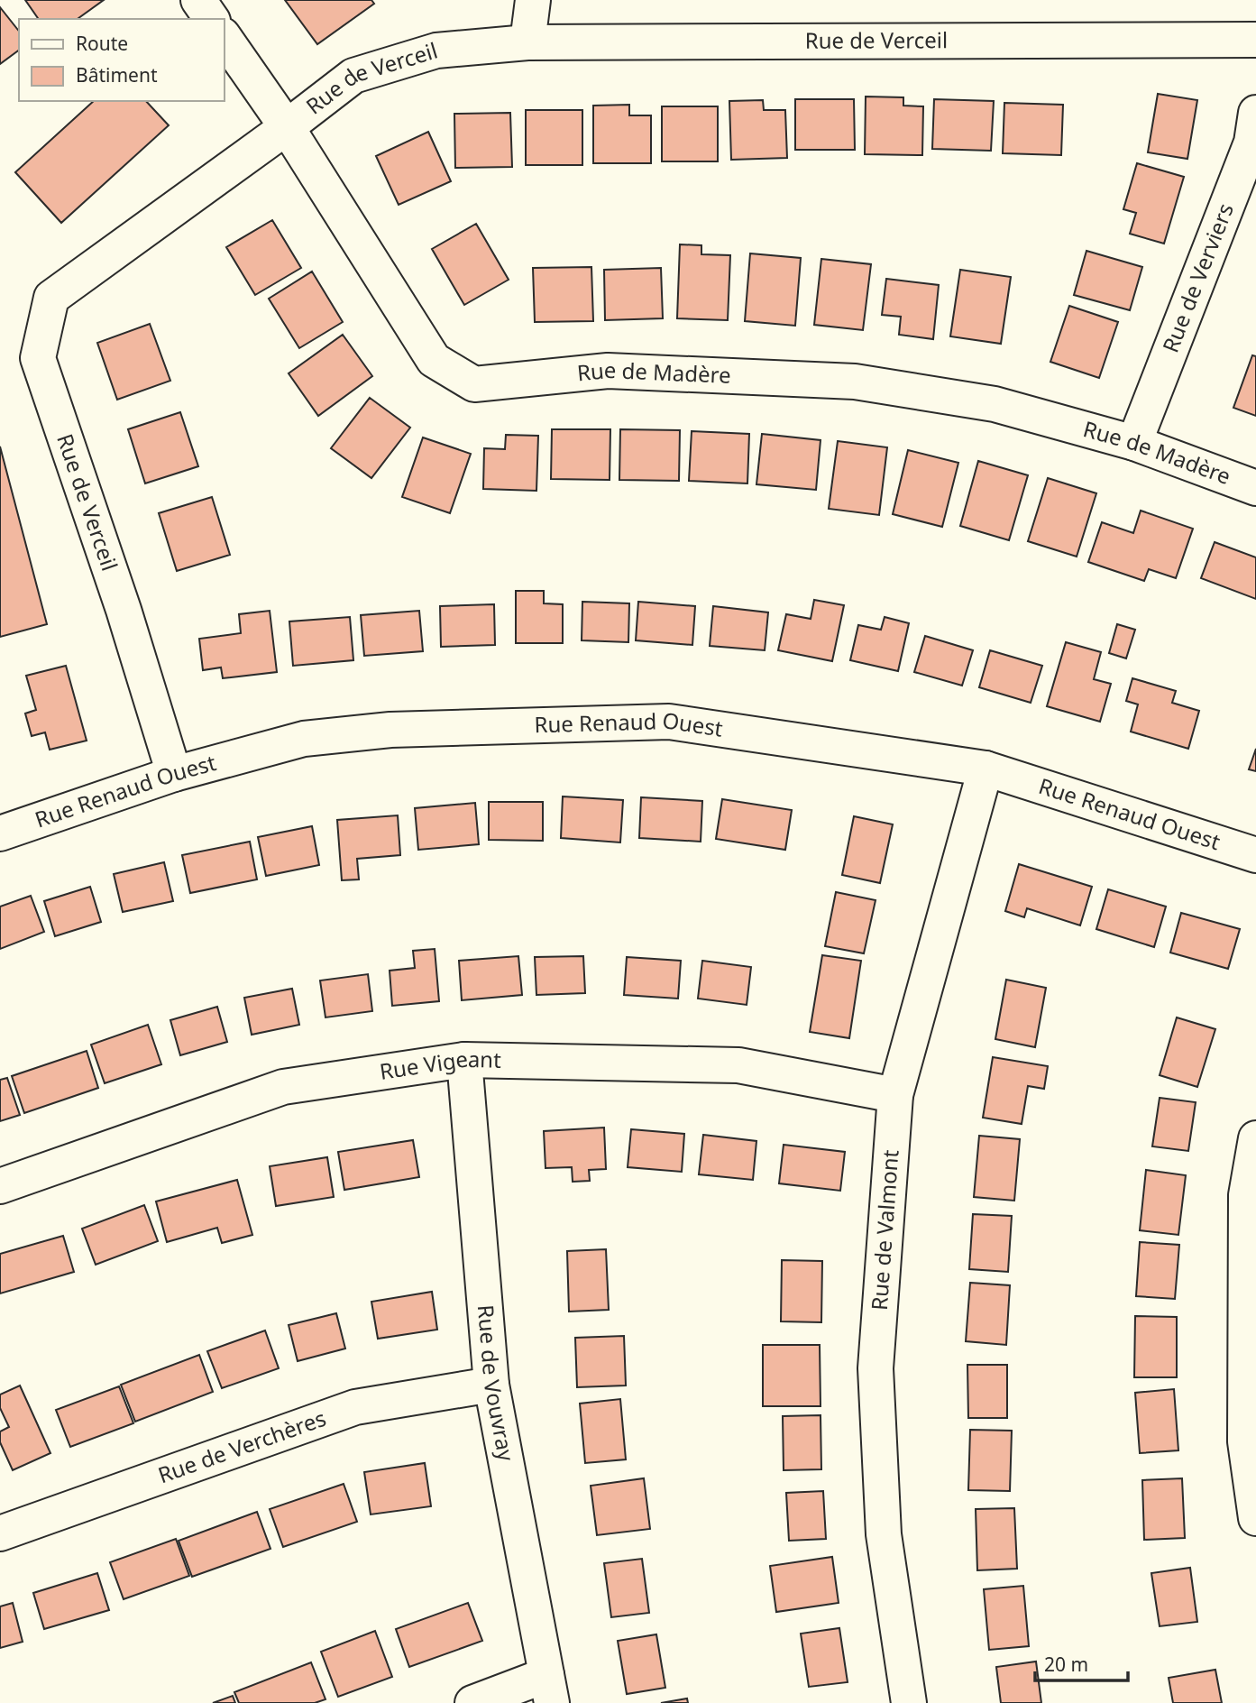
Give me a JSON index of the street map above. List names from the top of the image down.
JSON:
{
  "streets": {
    "street": [
      "Rue de Verceil",
      "Rue de Verviers",
      "Rue de Madère",
      "Rue Renaud Ouest",
      "Rue Vigeant",
      "Rue de Valmont",
      "Rue de Vouvray",
      "Rue de Verchères"
    ]
  },
  "crossings": [
    ["Rue de Verceil", "Rue de Madère"],
    ["Rue de Verceil", "Rue Renaud Ouest"],
    ["Rue de Verviers", "Rue de Madère"],
    ["Rue Renaud Ouest", "Rue de Valmont"],
    ["Rue Vigeant", "Rue de Valmont"],
    ["Rue Vigeant", "Rue de Vouvray"],
    ["Rue de Vouvray", "Rue de Verchères"]
  ],
  "legend": ["Route", "Bâtiment"],
  "scale_bar": "20 m"
}
